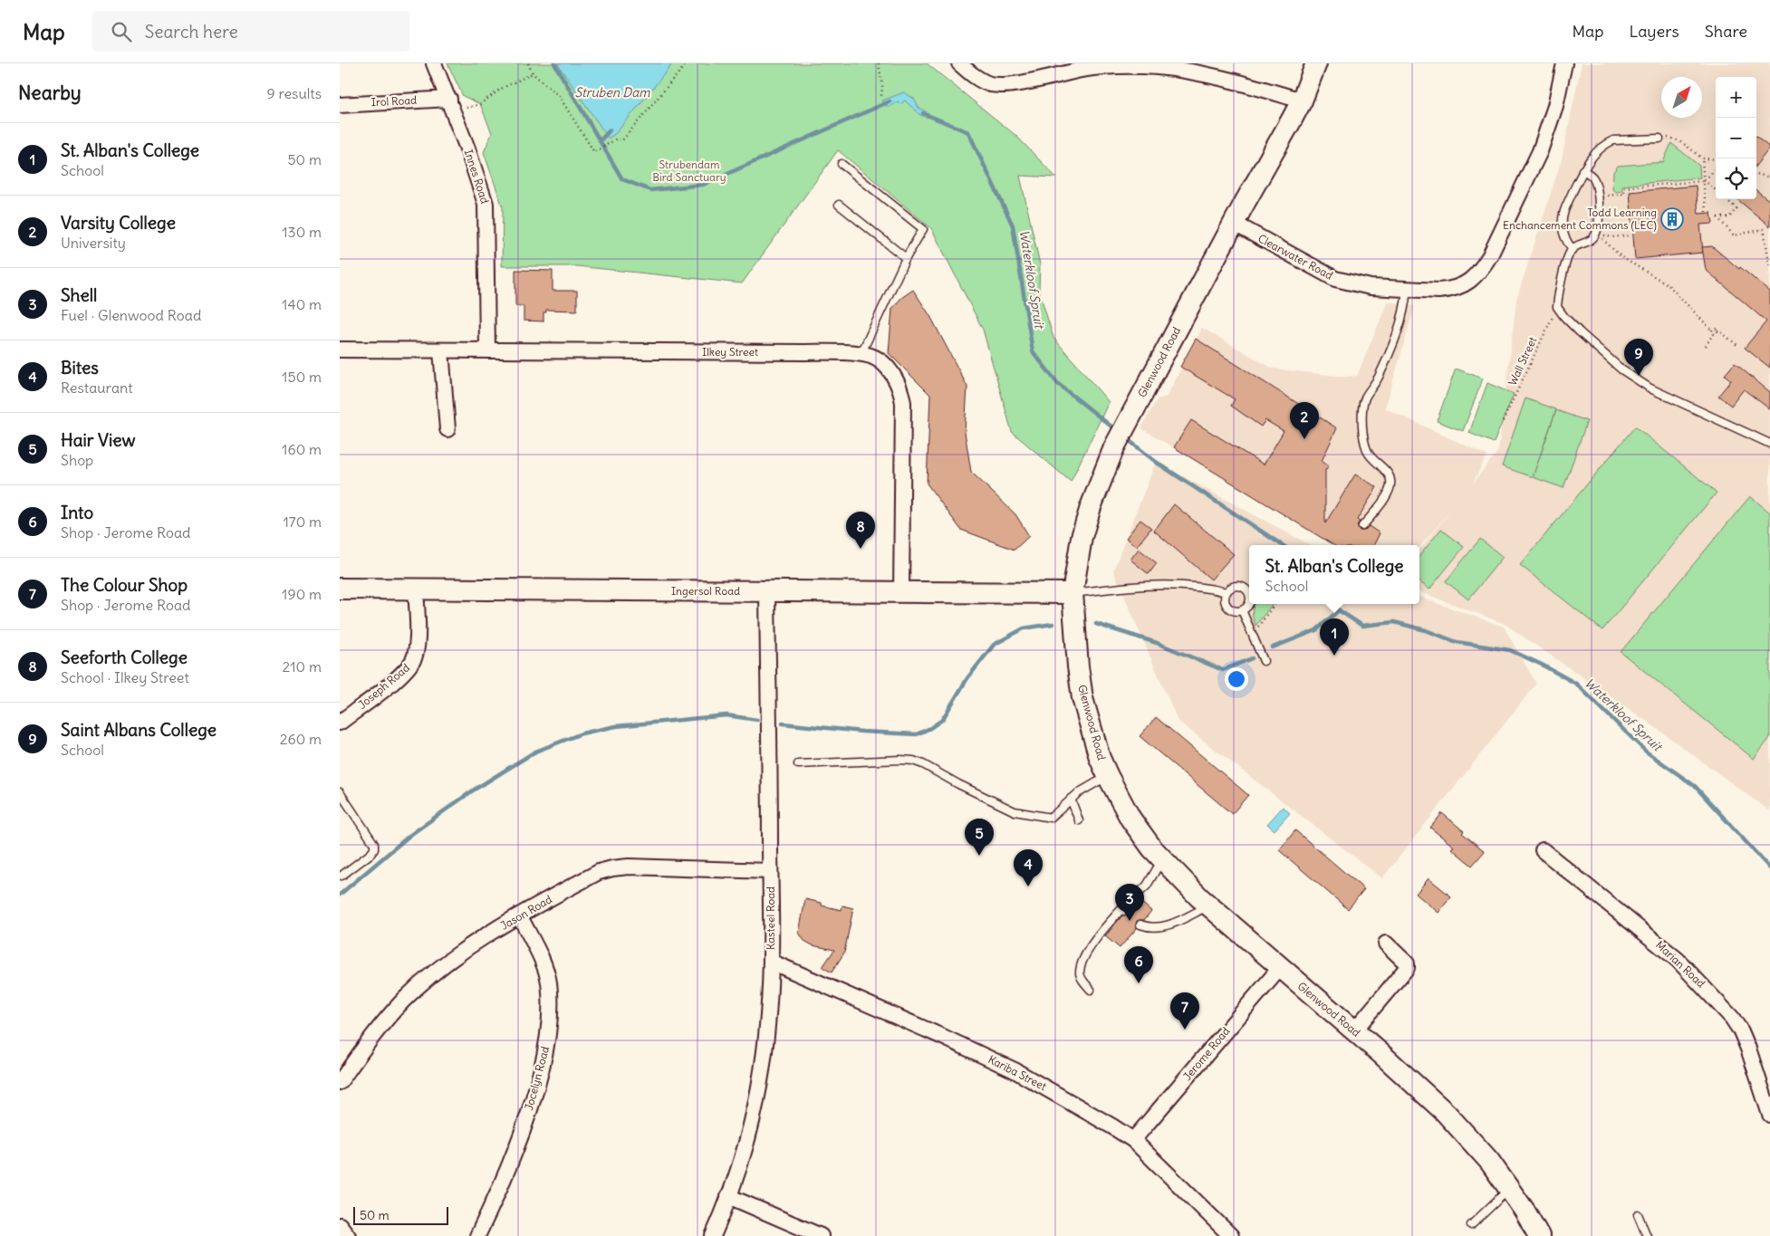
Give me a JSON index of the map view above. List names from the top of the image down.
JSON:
{
  "streets": {
    "street": [
      "Irol Road",
      "Innes Road",
      "Clearwater Road",
      "Ilkey Street",
      "Glenwood Road",
      "Ingersol Road",
      "Joseph Road",
      "Jason Road",
      "Kasteel Road",
      "Marian Road",
      "Jerome Road",
      "Kariba Street",
      "Jocelyn Road"
    ],
    "path": ["Wall Street"]
  },
  "crossings": [
    ["Irol Road", "Innes Road"],
    ["Innes Road", "Ilkey Street"],
    ["Clearwater Road", "Glenwood Road"],
    ["Ilkey Street", "Ingersol Road"],
    ["Glenwood Road", "Ingersol Road"],
    ["Glenwood Road", "Jerome Road"],
    ["Ingersol Road", "Joseph Road"],
    ["Ingersol Road", "Kasteel Road"],
    ["Jason Road", "Kasteel Road"],
    ["Jason Road", "Jocelyn Road"],
    ["Kasteel Road", "Kariba Street"],
    ["Jerome Road", "Kariba Street"]
  ],
  "water": ["Struben Dam", "Waterkloof Spruit"],
  "parks": ["Strubendam Bird Sanctuary"],
  "places": {
    "building": ["Todd Learning Enchancement Commons (LEC)"]
  },
  "scale_bar": "50 m",
  "north": "top right",
  "page": {
    "header": "Map",
    "search": "Search here",
    "nav": ["Map", "Layers", "Share"],
    "heading": ["Nearby", "9 results"],
    "map_buttons": ["+", "−"],
    "list": [
      {
        "mark": "1",
        "name": "St. Alban's College",
        "note": "School",
        "value": "50 m"
      },
      {
        "mark": "2",
        "name": "Varsity College",
        "note": "University",
        "value": "130 m"
      },
      {
        "mark": "3",
        "name": "Shell",
        "note": "Fuel · Glenwood Road",
        "value": "140 m"
      },
      {
        "mark": "4",
        "name": "Bites",
        "note": "Restaurant",
        "value": "150 m"
      },
      {
        "mark": "5",
        "name": "Hair View",
        "note": "Shop",
        "value": "160 m"
      },
      {
        "mark": "6",
        "name": "Into",
        "note": "Shop · Jerome Road",
        "value": "170 m"
      },
      {
        "mark": "7",
        "name": "The Colour Shop",
        "note": "Shop · Jerome Road",
        "value": "190 m"
      },
      {
        "mark": "8",
        "name": "Seeforth College",
        "note": "School · Ilkey Street",
        "value": "210 m"
      },
      {
        "mark": "9",
        "name": "Saint Albans College",
        "note": "School",
        "value": "260 m"
      }
    ],
    "pins": [
      "9",
      "2",
      "8",
      "1",
      "5",
      "4",
      "3",
      "6",
      "7"
    ],
    "popup": ["St. Alban's College", "School"],
    "scale": "50 m"
  }
}
